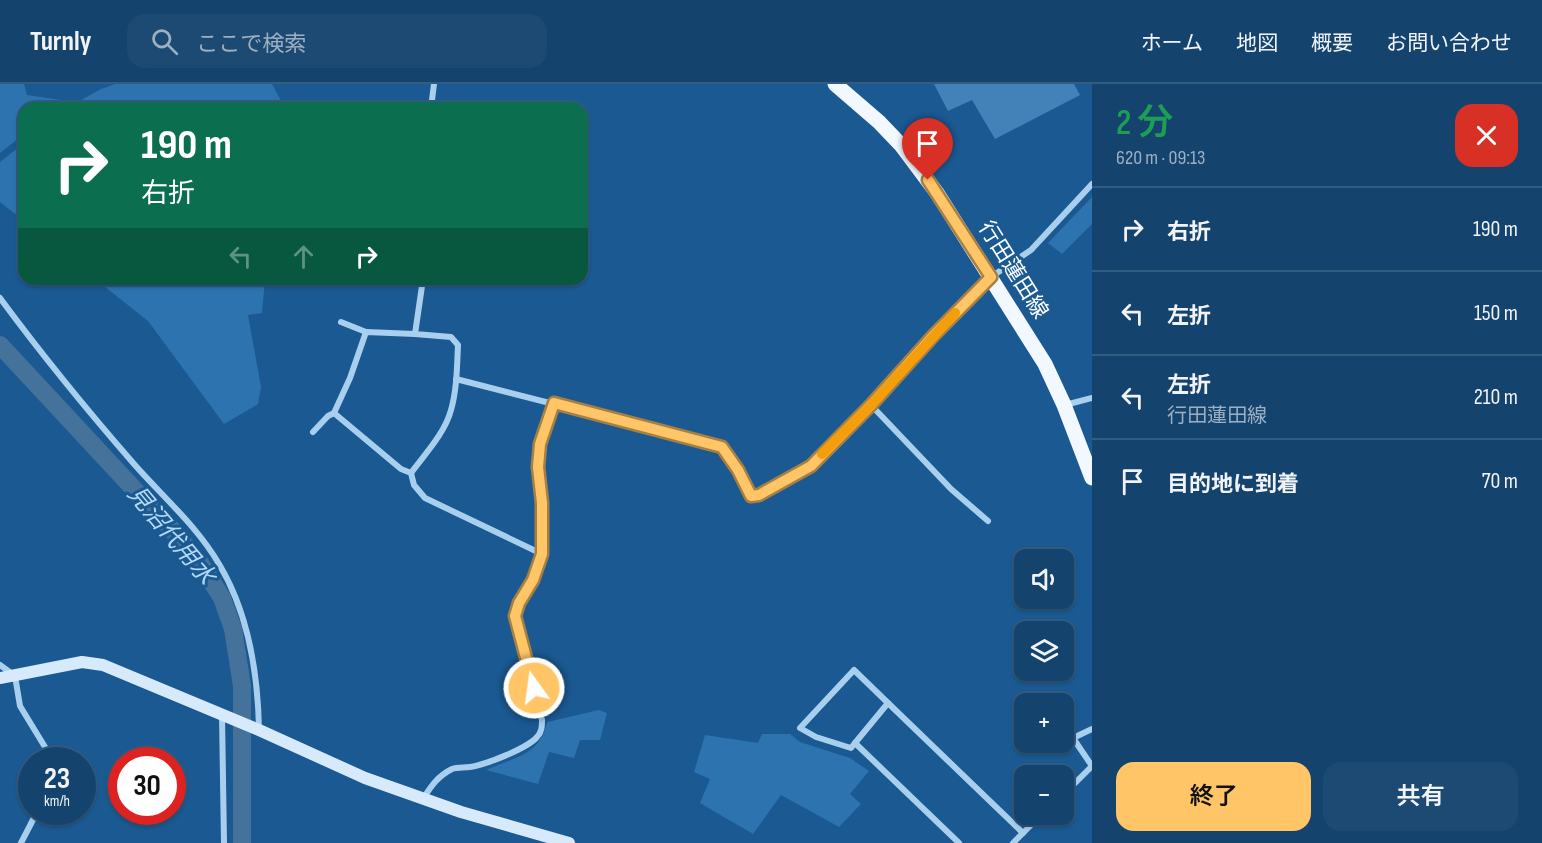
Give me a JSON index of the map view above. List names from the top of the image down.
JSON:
{
  "streets": {
    "main road": ["行田蓮田線"]
  },
  "water": ["見沼代用水"],
  "page": {
    "header": "Turnly",
    "search": "ここで検索",
    "nav": [
      "ホーム",
      "地図",
      "概要",
      "お問い合わせ"
    ],
    "heading": ["2 分", "620 m · 09:13"],
    "turn": ["190 m", "右折"],
    "list": [
      {
        "name": "右折",
        "value": "190 m"
      },
      {
        "name": "左折",
        "value": "150 m"
      },
      {
        "name": "左折",
        "note": "行田蓮田線",
        "value": "210 m"
      },
      {
        "name": "目的地に到着",
        "value": "70 m"
      }
    ],
    "map_buttons": ["+", "−"],
    "speed": "23 km/h",
    "limit": "30",
    "buttons": ["終了", "共有"]
  }
}
